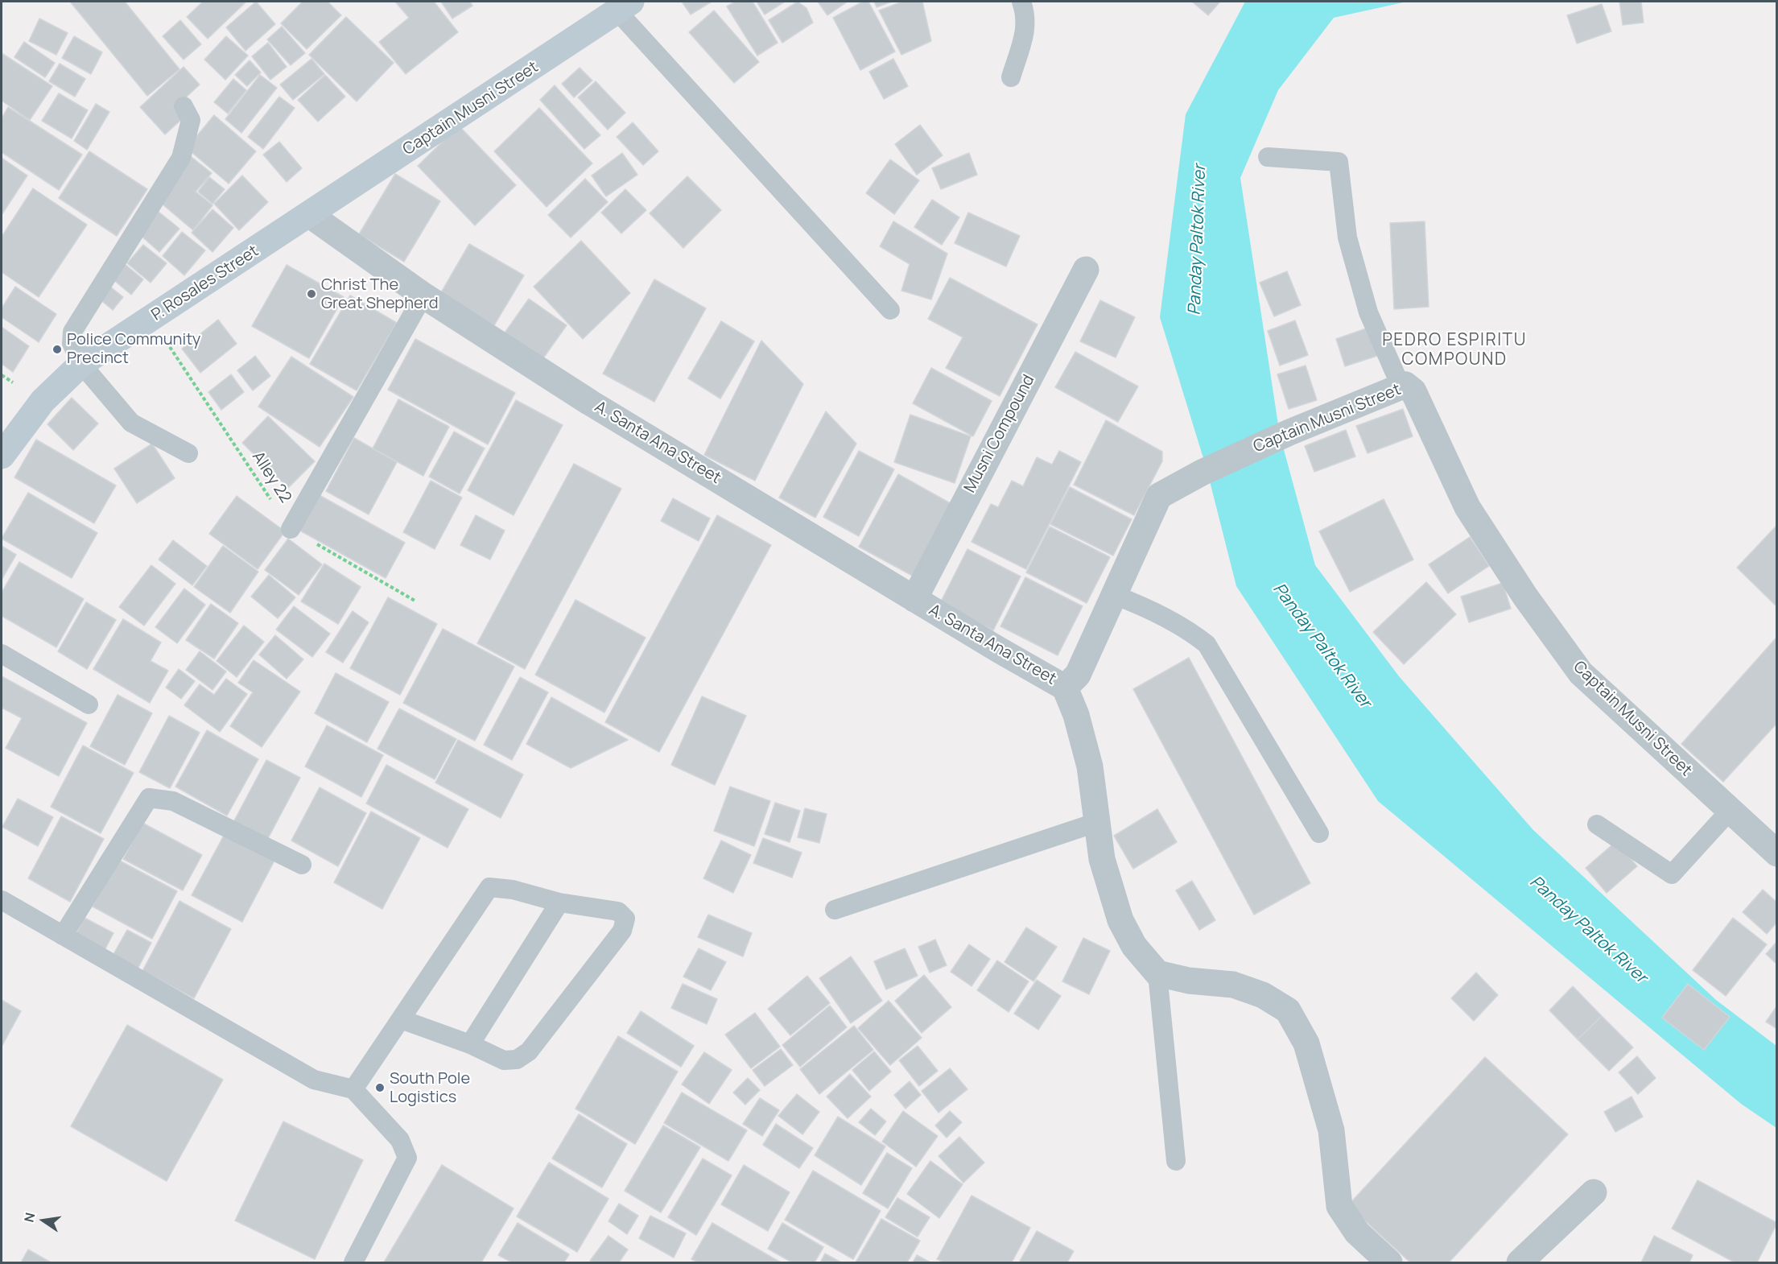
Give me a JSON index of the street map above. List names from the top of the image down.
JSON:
{
  "streets": {
    "street": [
      "Captain Musni Street",
      "P. Rosales Street",
      "Musni Compound",
      "A. Santa Ana Street"
    ],
    "path": ["Alley 22"]
  },
  "crossings": [
    ["Captain Musni Street", "P. Rosales Street"],
    ["Captain Musni Street", "A. Santa Ana Street"],
    ["P. Rosales Street", "A. Santa Ana Street"],
    ["P. Rosales Street", "Alley 22"],
    ["Musni Compound", "A. Santa Ana Street"]
  ],
  "districts": ["PEDRO ESPIRITU COMPOUND"],
  "water": ["Panday Paltok River"],
  "places": ["Christ The Great Shepherd", "Police Community Precinct", "South Pole Logistics"],
  "north": "left"
}
